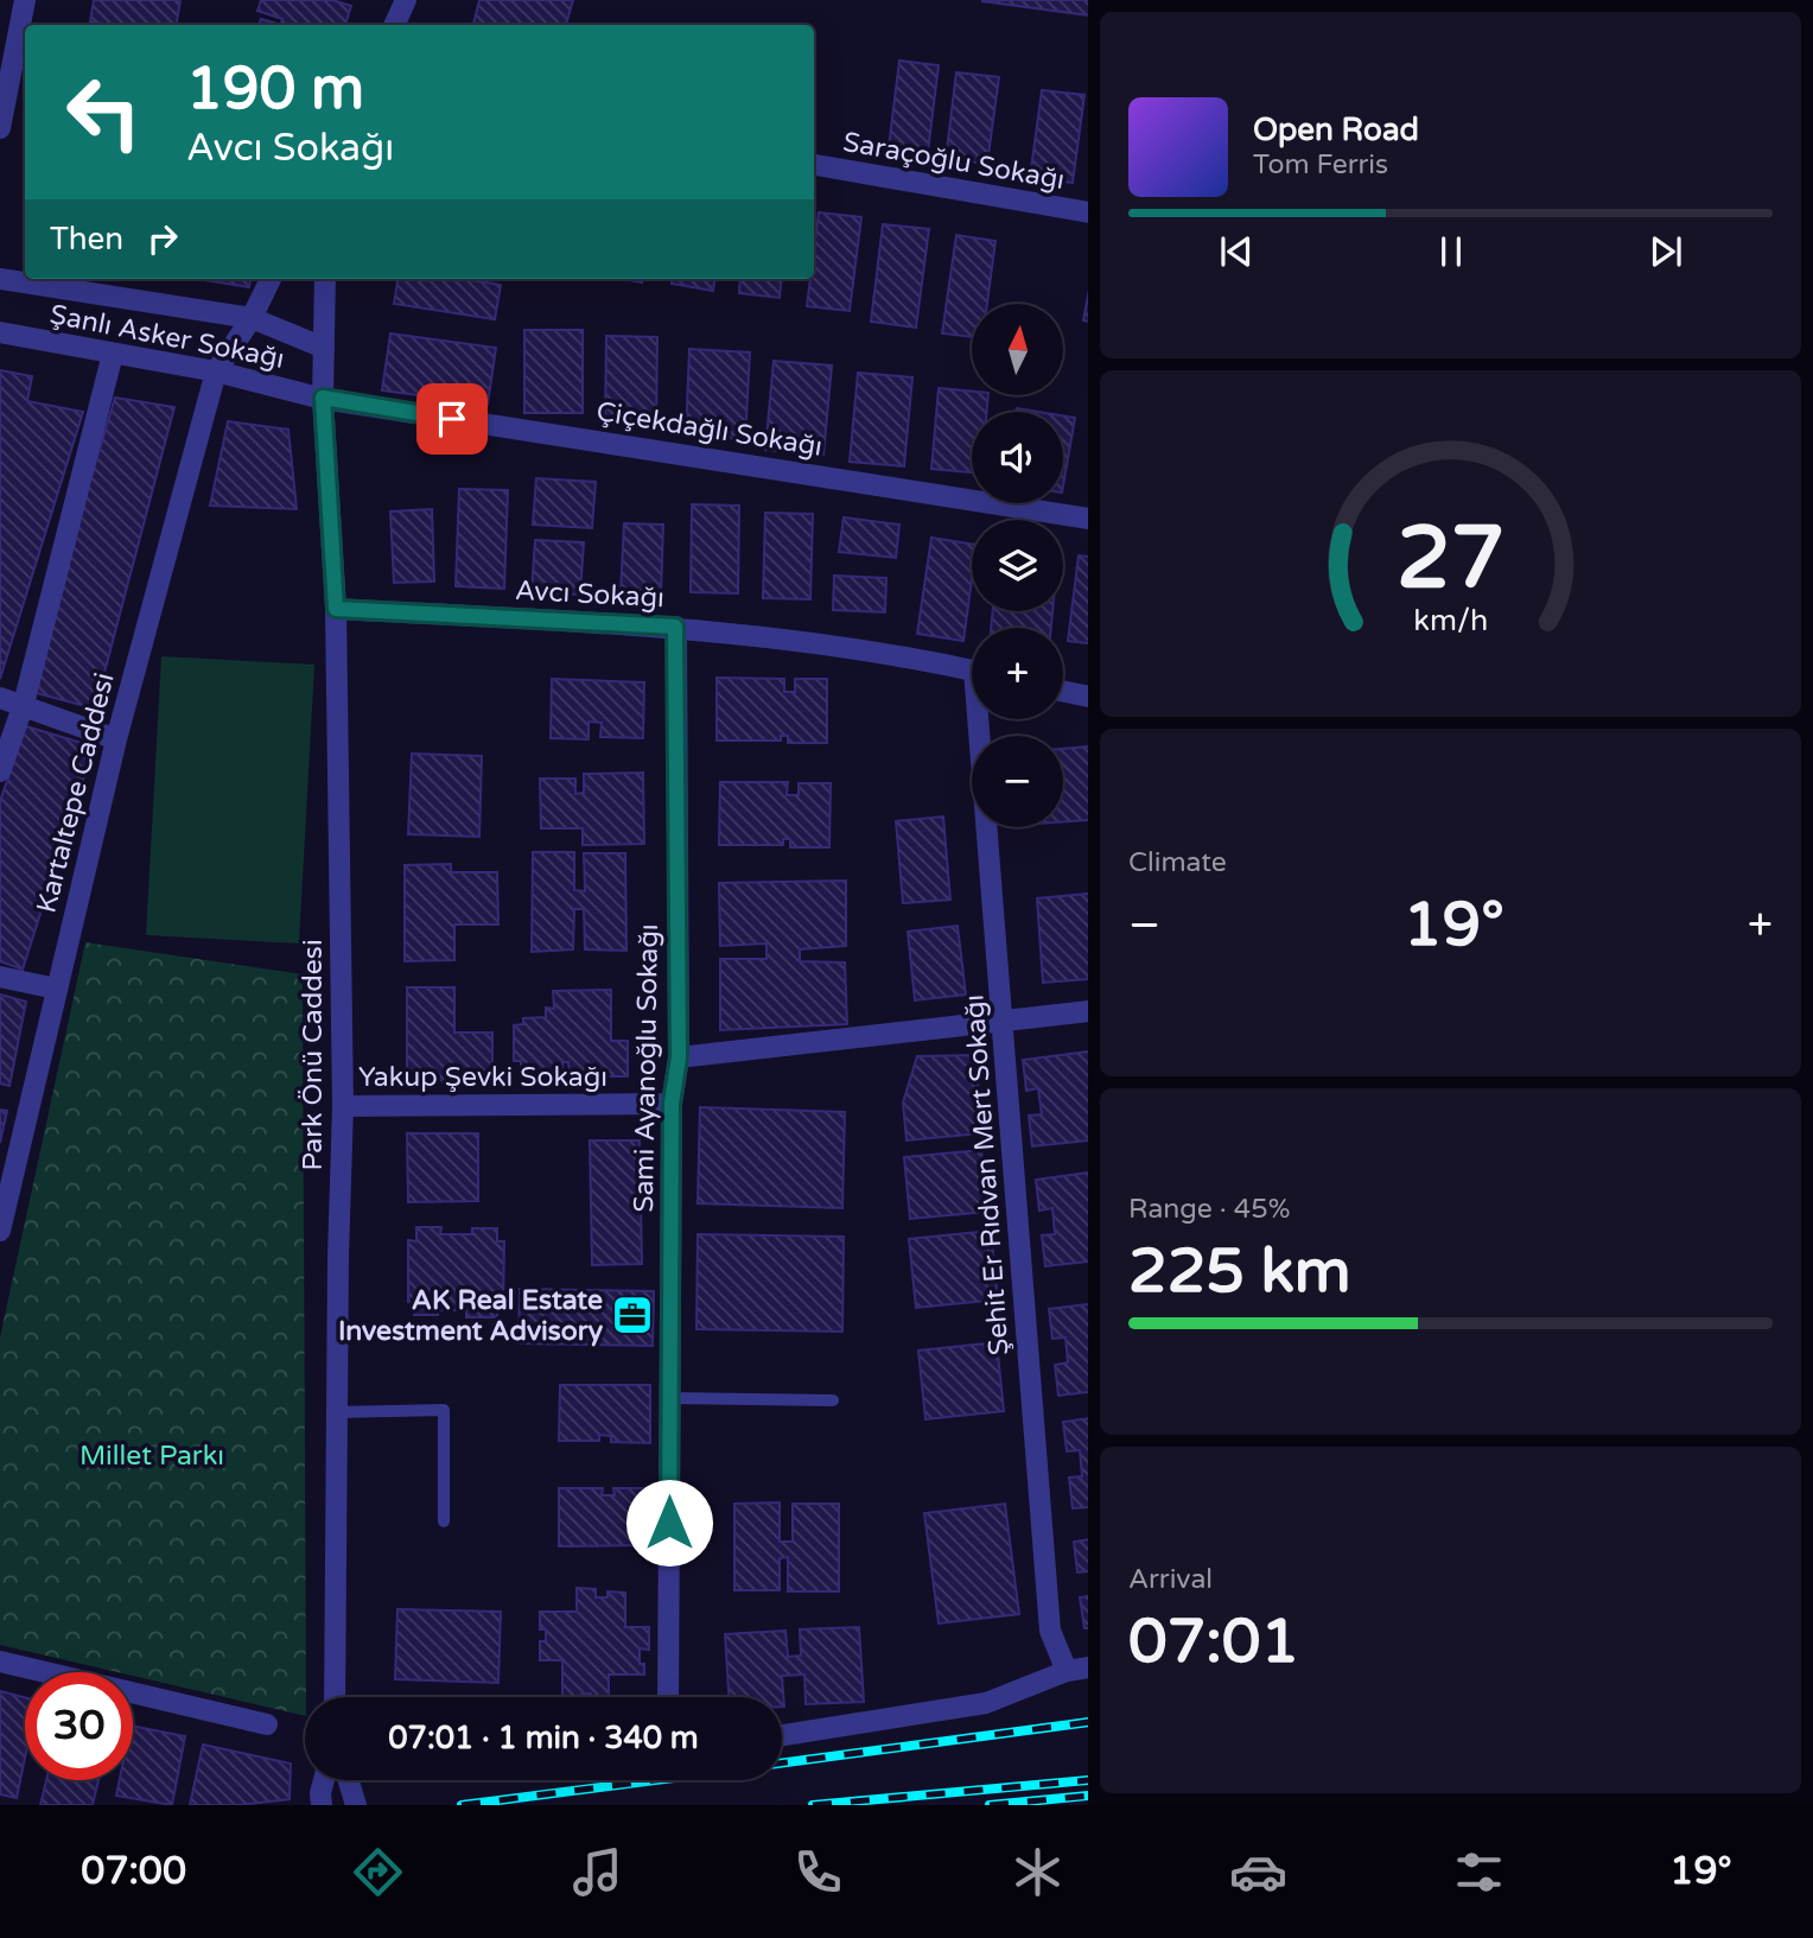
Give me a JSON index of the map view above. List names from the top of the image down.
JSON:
{
  "streets": {
    "street": [
      "Saraçoğlu Sokağı",
      "Şanlı Asker Sokağı",
      "Çiçekdağlı Sokağı",
      "Avcı Sokağı",
      "Kartaltepe Caddesi",
      "Park Önü Caddesi",
      "Sami Ayanoğlu Sokağı",
      "Yakup Şevki Sokağı",
      "Şehit Er Rıdvan Mert Sokağı"
    ]
  },
  "crossings": [
    ["Şanlı Asker Sokağı", "Çiçekdağlı Sokağı"],
    ["Şanlı Asker Sokağı", "Kartaltepe Caddesi"],
    ["Şanlı Asker Sokağı", "Park Önü Caddesi"],
    ["Çiçekdağlı Sokağı", "Park Önü Caddesi"],
    ["Avcı Sokağı", "Park Önü Caddesi"],
    ["Avcı Sokağı", "Sami Ayanoğlu Sokağı"],
    ["Park Önü Caddesi", "Yakup Şevki Sokağı"],
    ["Sami Ayanoğlu Sokağı", "Yakup Şevki Sokağı"]
  ],
  "parks": ["Millet Parkı"],
  "places": {
    "office": ["AK Real Estate Investment Advisory"]
  },
  "north": "top",
  "page": {
    "turn": ["190 m", "Avcı Sokağı"],
    "song": ["Open Road", "Tom Ferris"],
    "then": "Then",
    "map_buttons": ["+", "−"],
    "tile": [
      "Climate",
      ["Range · 45%", "225 km"],
      ["Arrival", "07:01"]
    ],
    "heat": ["−", "19°", "+"],
    "limit": "30",
    "trip": "07:01 · 1 min · 340 m",
    "tabs": ["07:00", "19°"],
    "gauge": ["27", "km/h"]
  }
}
